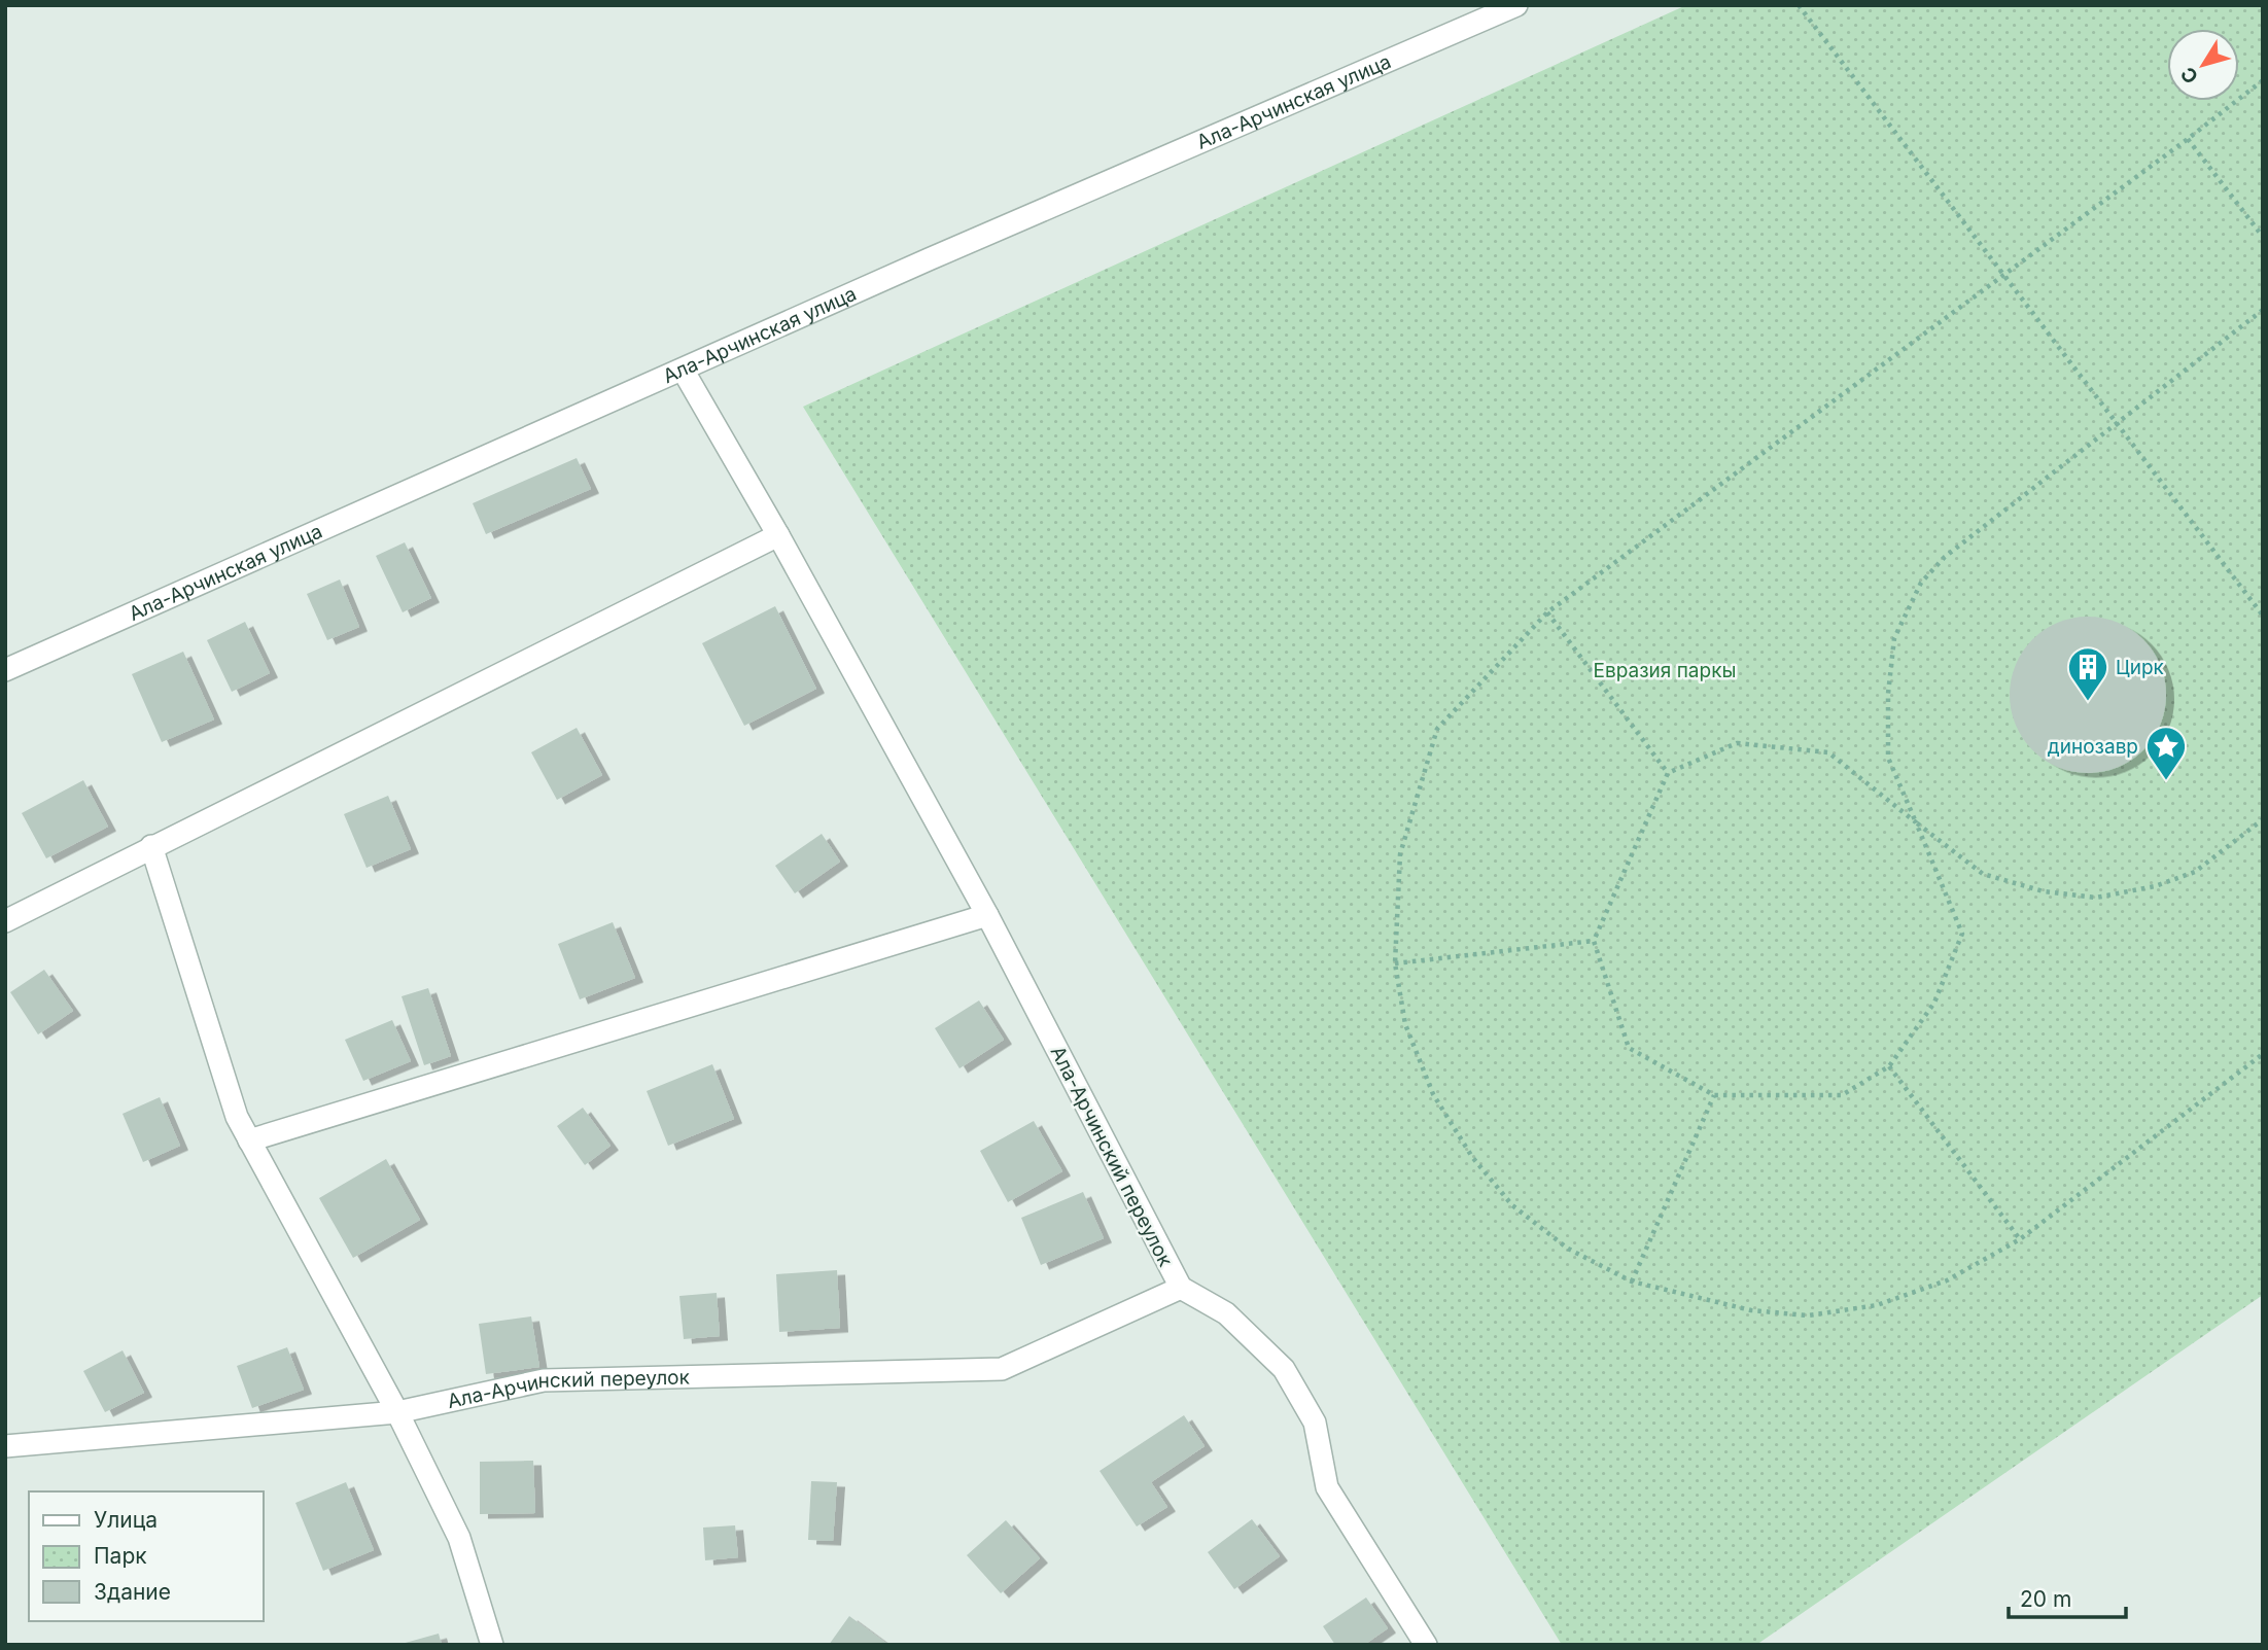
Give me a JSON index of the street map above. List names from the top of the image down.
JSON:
{
  "streets": {
    "street": ["Ала-Арчинская улица", "Ала-Арчинский переулок"]
  },
  "crossings": [
    ["Ала-Арчинская улица", "Ала-Арчинский переулок"]
  ],
  "parks": ["Евразия паркы"],
  "places": {
    "building": ["Цирк"],
    "place": ["динозавр"]
  },
  "legend": ["Улица", "Парк", "Здание"],
  "scale_bar": "20 m",
  "north": "bottom left"
}
